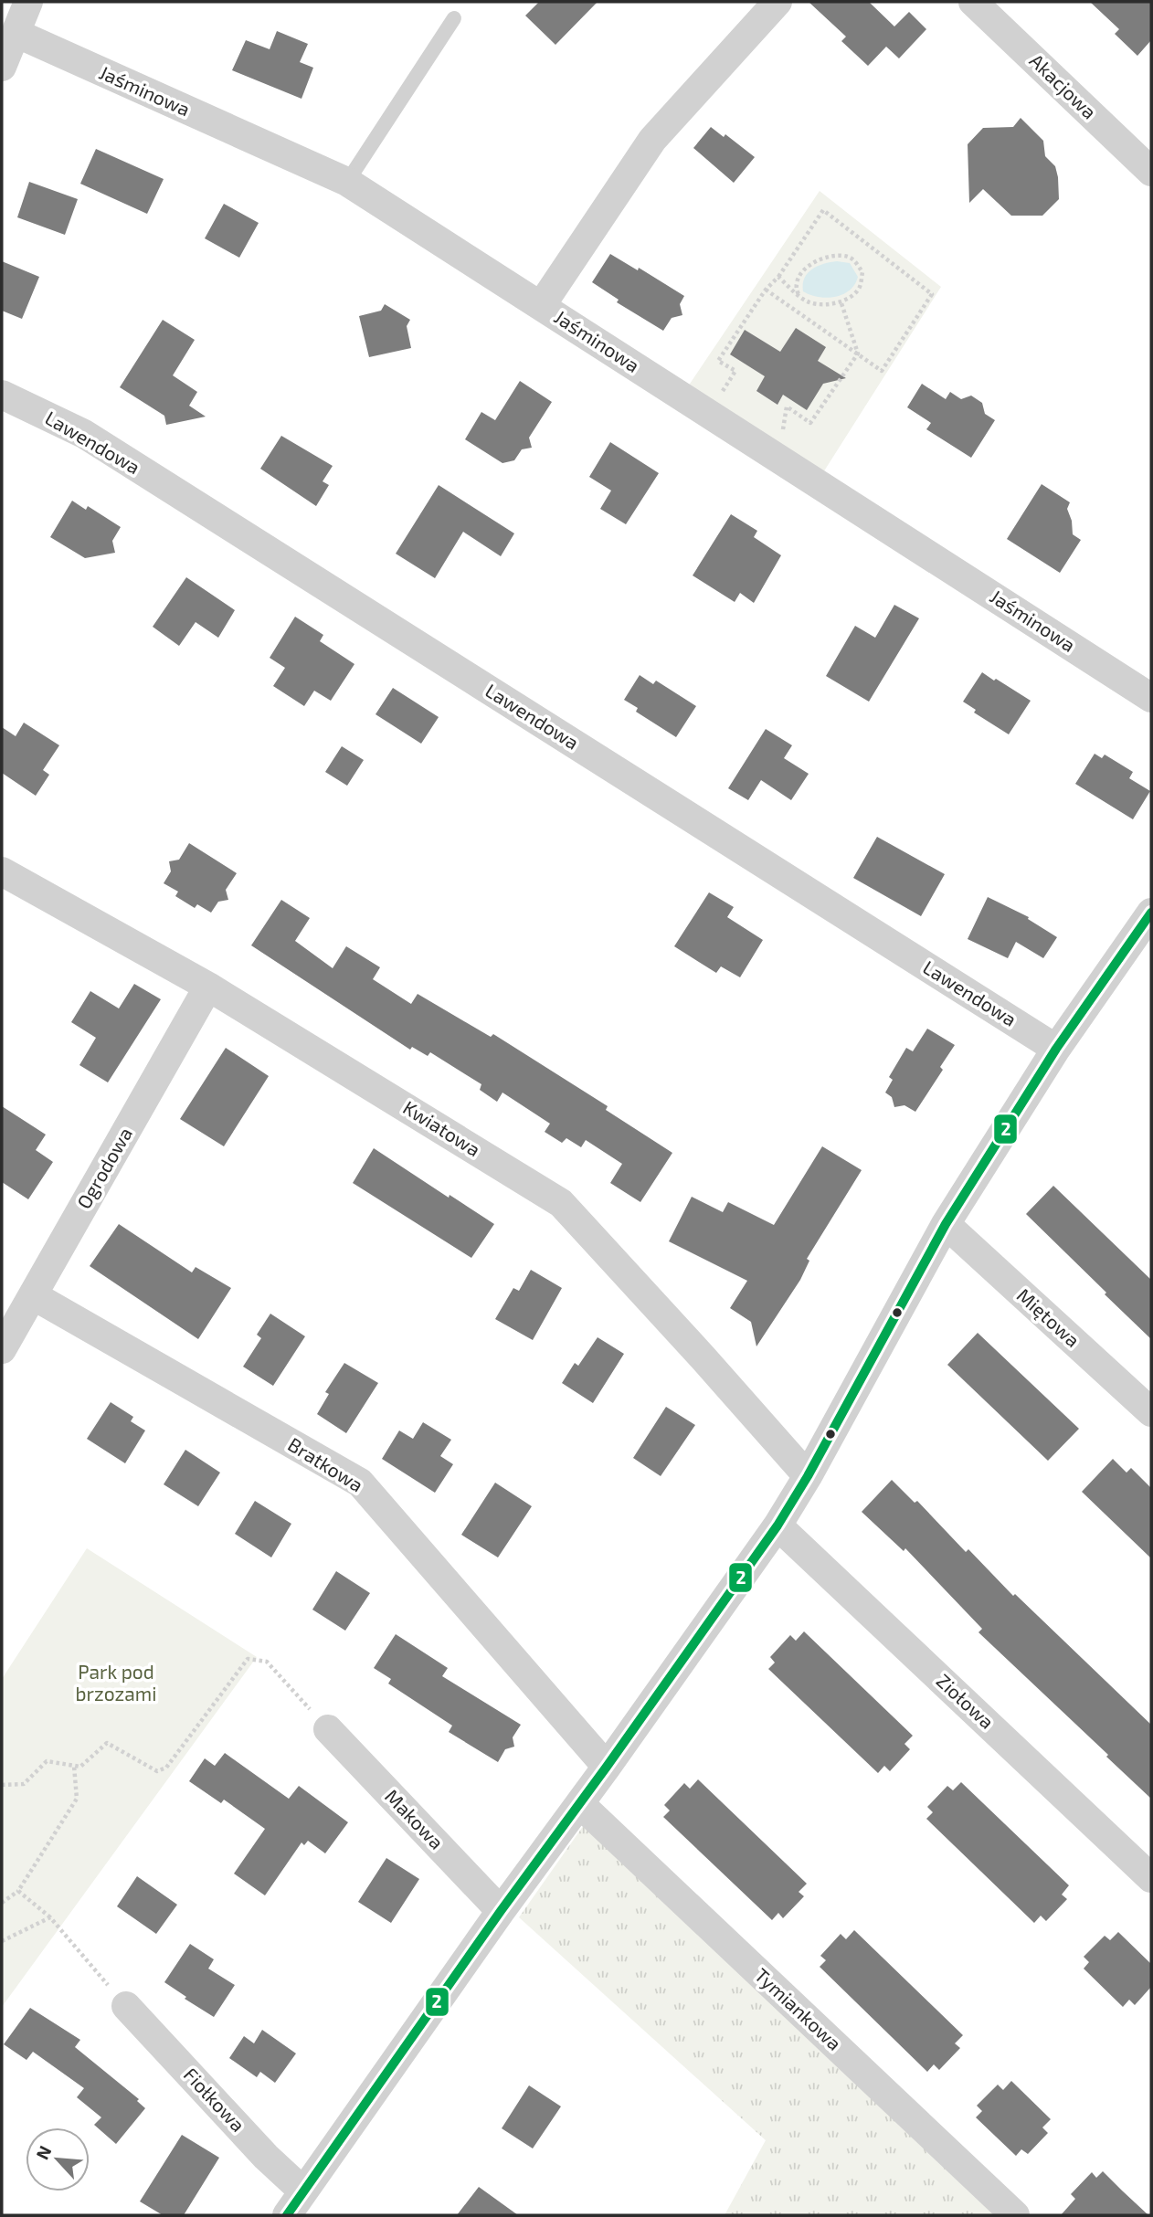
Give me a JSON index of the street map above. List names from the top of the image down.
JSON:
{
  "streets": {
    "street": [
      "Akacjowa",
      "Jaśminowa",
      "Lawendowa",
      "Kwiatowa",
      "Ogrodowa",
      "Miętowa",
      "Bratkowa",
      "Ziołowa",
      "Makowa",
      "Tymiankowa",
      "Fiołkowa"
    ]
  },
  "crossings": [
    ["Kwiatowa", "Ogrodowa"],
    ["Ogrodowa", "Bratkowa"]
  ],
  "parks": ["Park pod brzozami"],
  "lines": ["transit line 2"],
  "north": "top left"
}
